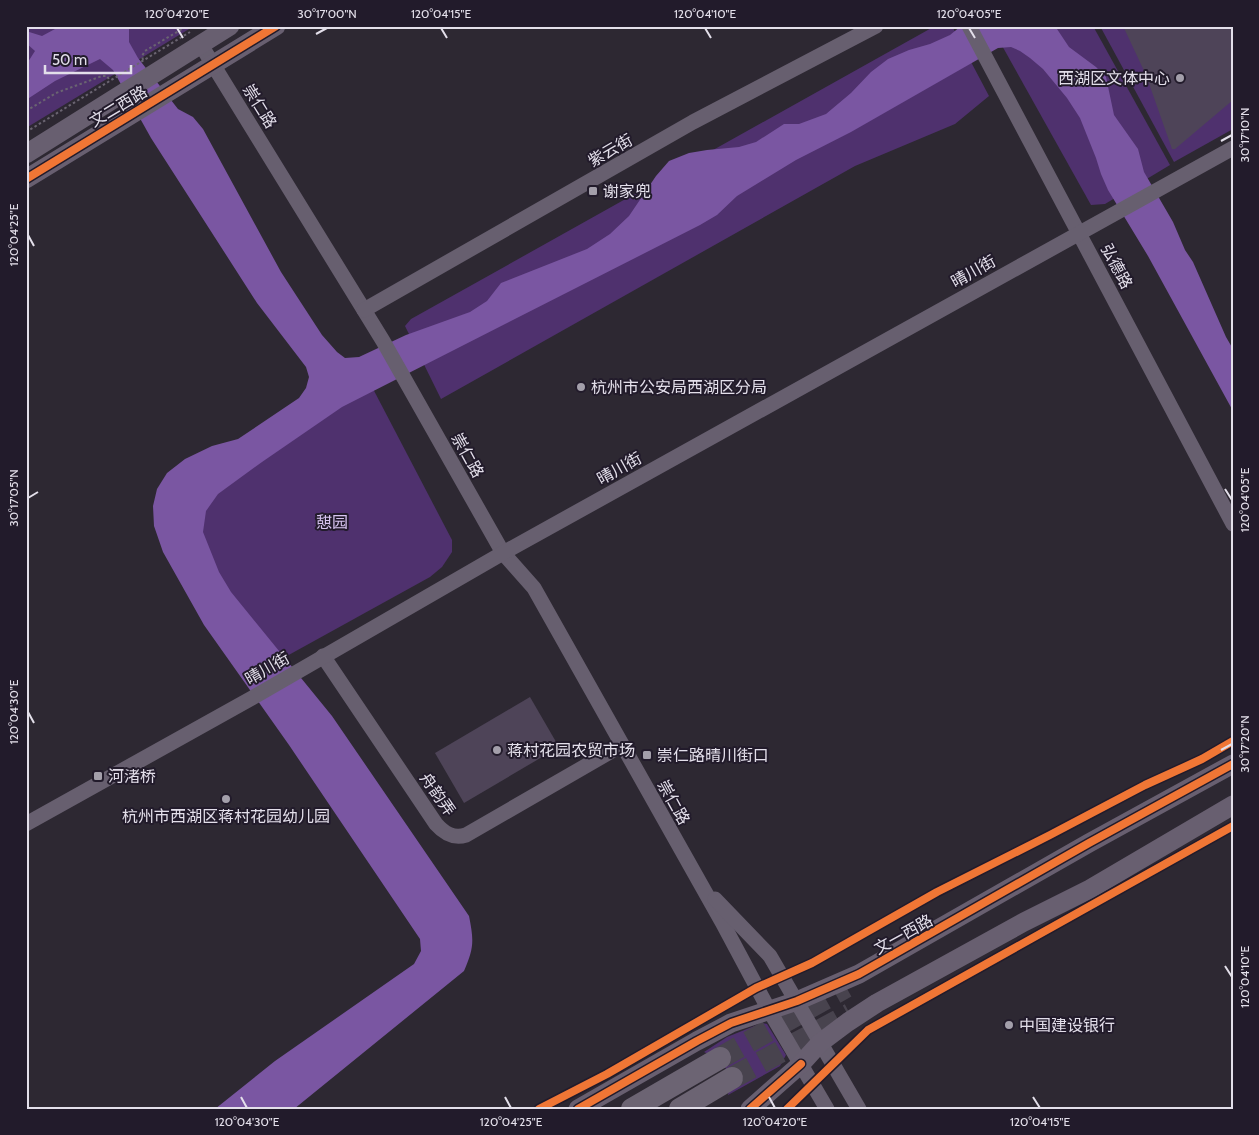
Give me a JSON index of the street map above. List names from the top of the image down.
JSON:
{
  "streets": {
    "main road": ["文二西路", "文一西路"],
    "street": [
      "崇仁路",
      "紫云街",
      "弘德路",
      "晴川街",
      "舟韵弄"
    ]
  },
  "crossings": [
    ["文二西路", "崇仁路"],
    ["崇仁路", "紫云街"],
    ["崇仁路", "晴川街"],
    ["崇仁路", "舟韵弄"],
    ["崇仁路", "文一西路"],
    ["弘德路", "晴川街"],
    ["晴川街", "舟韵弄"]
  ],
  "parks": ["憇园"],
  "places": {
    "other": [
      "西湖区文体中心",
      "杭州市公安局西湖区分局",
      "蒋村花园农贸市场",
      "杭州市西湖区蒋村花园幼儿园",
      "中国建设银行"
    ],
    "transit": ["谢家兜", "崇仁路晴川街口", "河渚桥"]
  },
  "scale_bar": "50 m",
  "coordinates": [
    "120°04'20\"E",
    "30°17'00\"N",
    "120°04'15\"E",
    "120°04'10\"E",
    "120°04'05\"E",
    "30°17'10\"N",
    "120°04'25\"E",
    "30°17'05\"N",
    "120°04'30\"E",
    "30°17'20\"N"
  ]
}
